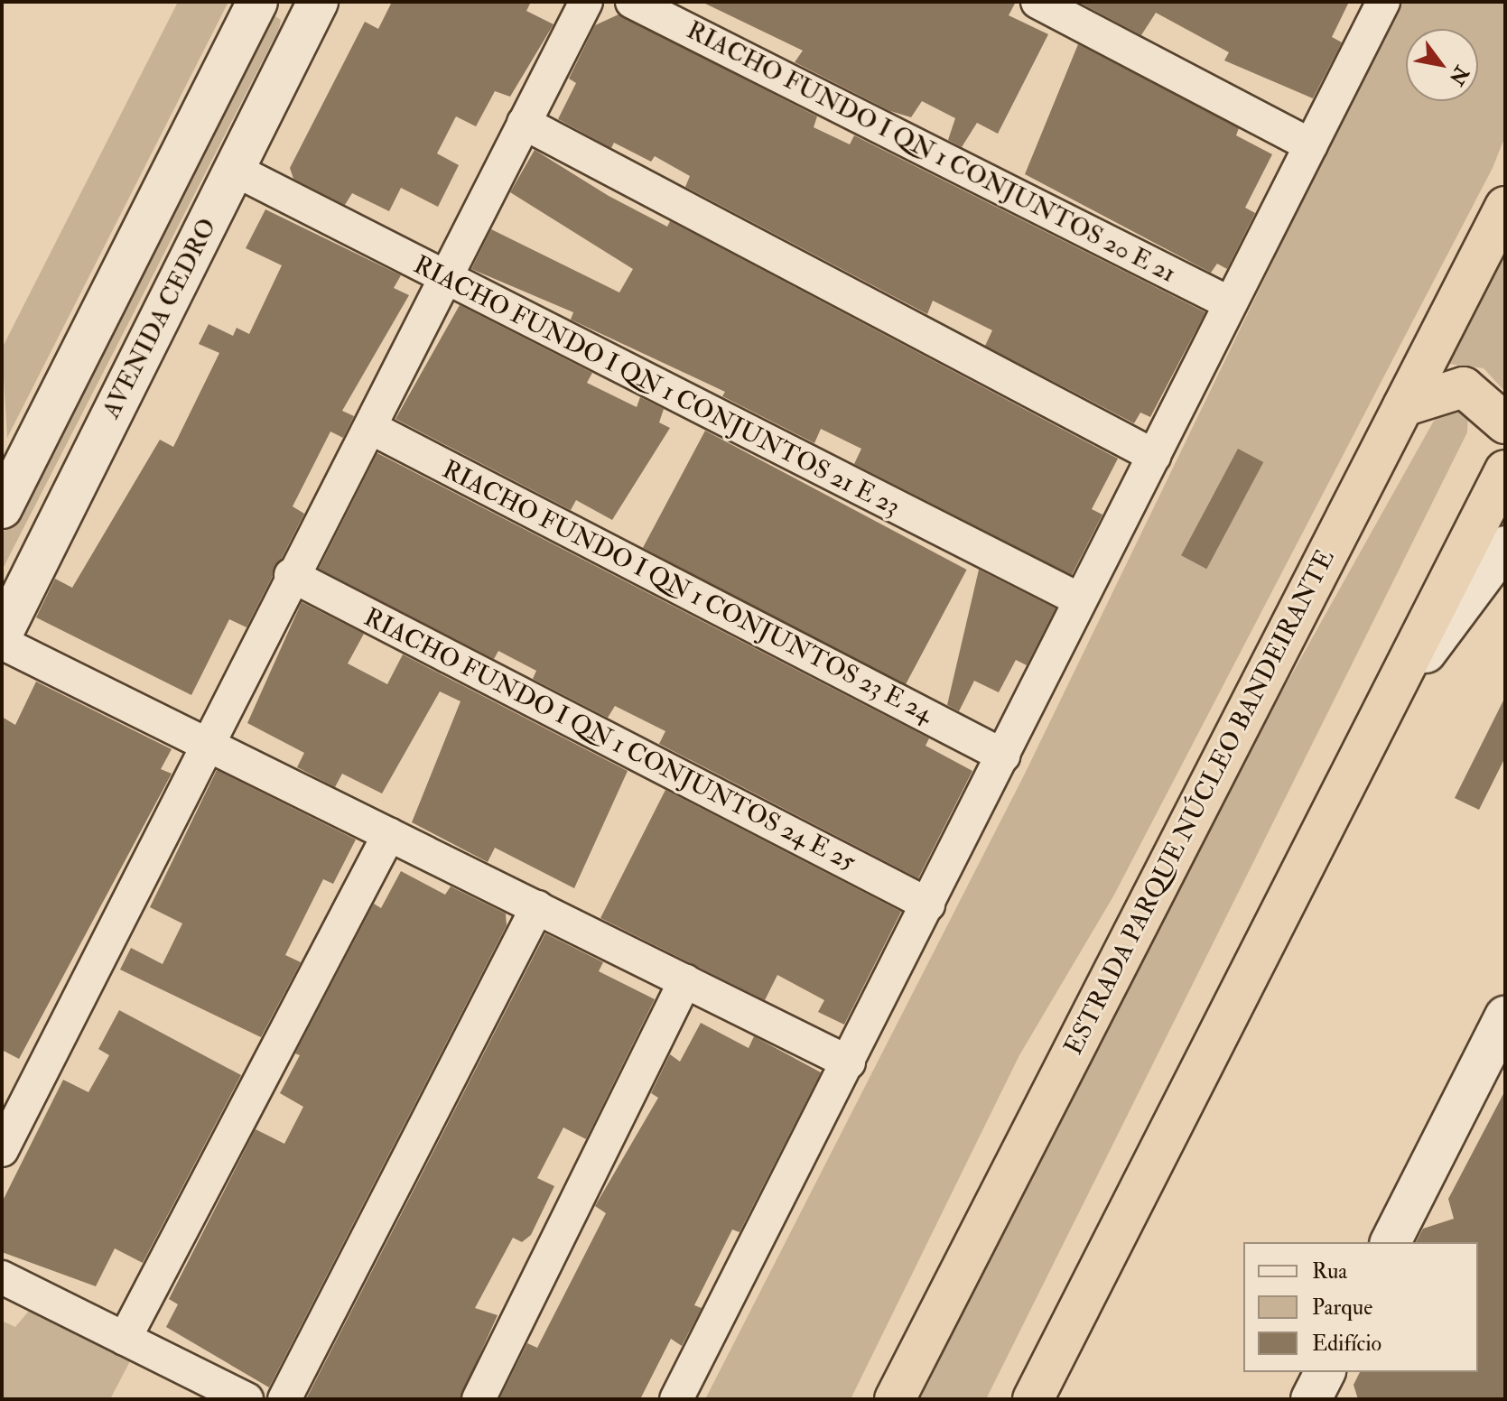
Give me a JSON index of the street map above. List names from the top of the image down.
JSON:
{
  "streets": {
    "highway": ["ESTRADA PARQUE NÚCLEO BANDEIRANTE"],
    "street": [
      "RIACHO FUNDO I QN 1 CONJUNTOS 20 E 21",
      "AVENIDA CEDRO",
      "RIACHO FUNDO I QN 1 CONJUNTOS 21 E 23",
      "RIACHO FUNDO I QN 1 CONJUNTOS 23 E 24",
      "RIACHO FUNDO I QN 1 CONJUNTOS 24 E 25"
    ]
  },
  "crossings": [
    ["AVENIDA CEDRO", "RIACHO FUNDO I QN 1 CONJUNTOS 21 E 23"]
  ],
  "legend": ["Rua", "Parque", "Edifício"],
  "north": "bottom right"
}
